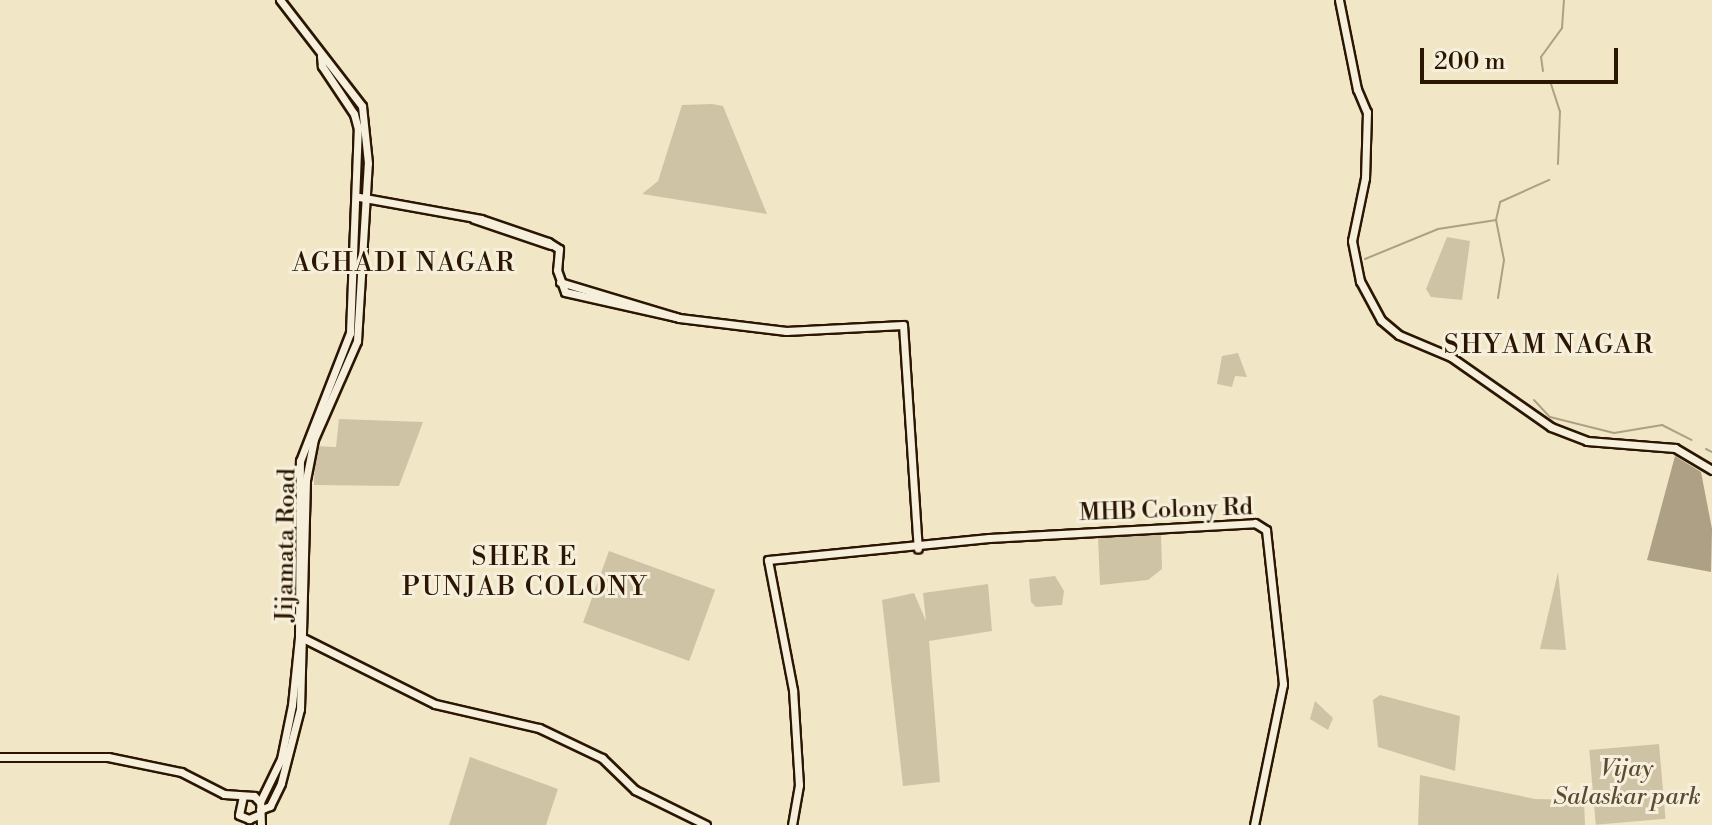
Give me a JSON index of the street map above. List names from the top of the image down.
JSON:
{
  "streets": {
    "street": ["MHB Colony Rd", "Jijamata Road"]
  },
  "districts": ["AGHADI NAGAR", "SHYAM NAGAR", "SHER E PUNJAB COLONY"],
  "parks": ["Vijay Salaskar park"],
  "scale_bar": "200 m"
}
